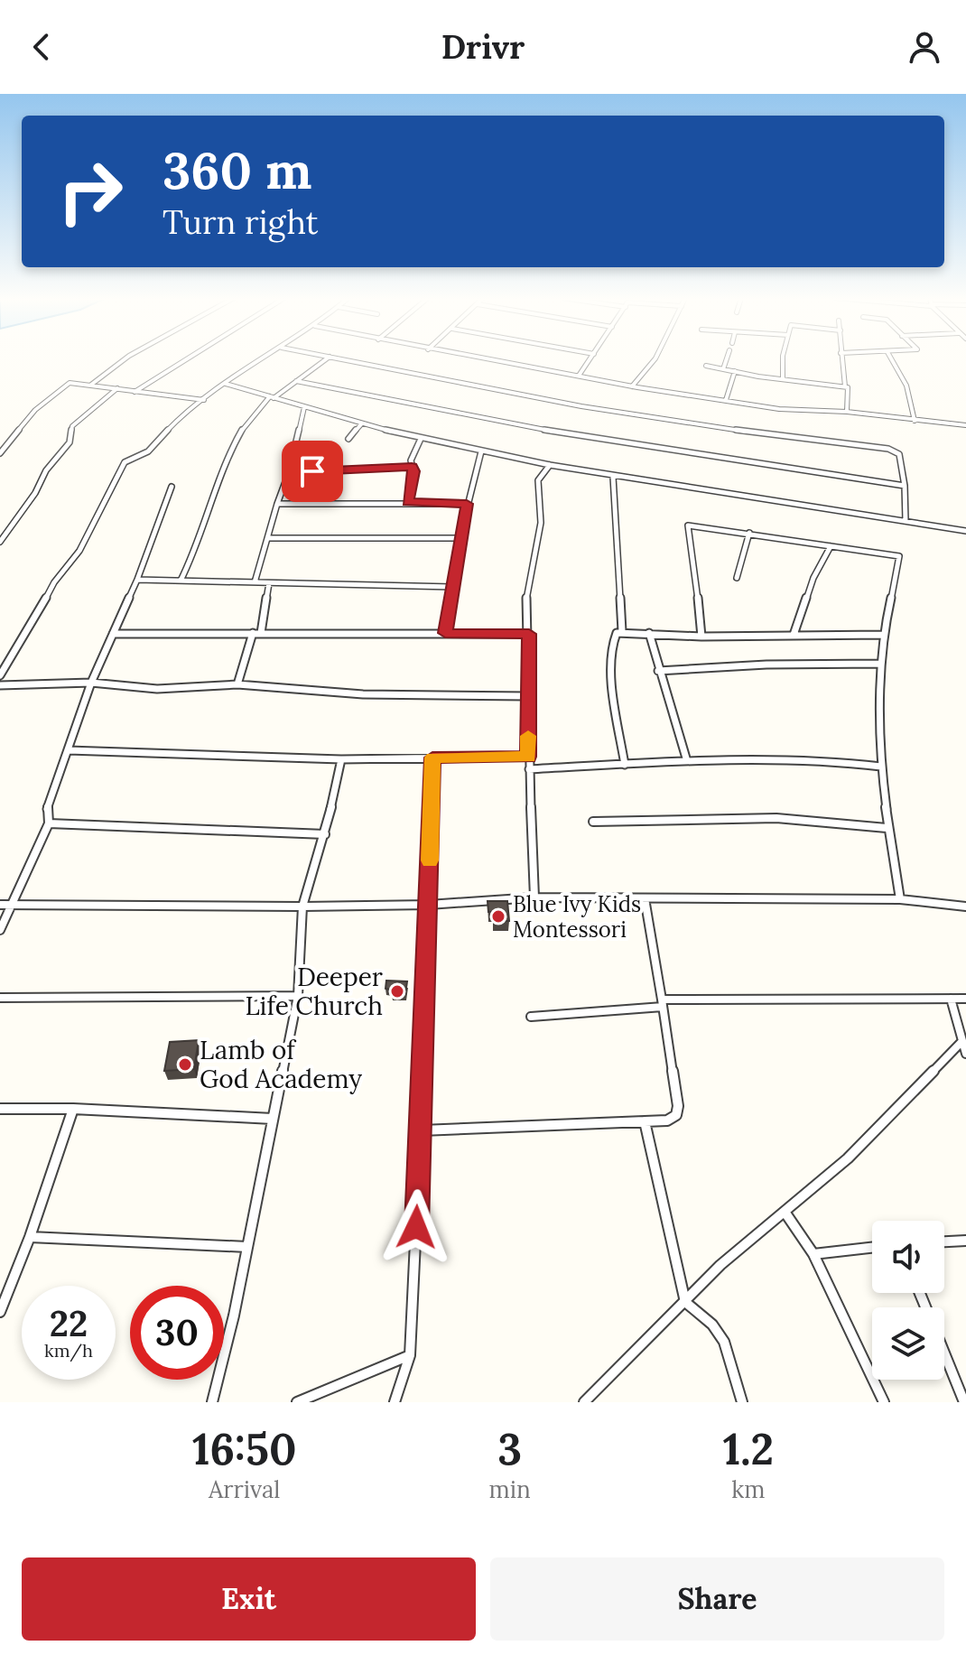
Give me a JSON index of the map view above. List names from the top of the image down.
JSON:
{
  "places": ["Blue Ivy Kids Montessori", "Deeper Life Church", "Lamb of God Academy"],
  "page": {
    "header": "Drivr",
    "turn": ["360 m", "Turn right"],
    "speed": "22 km/h",
    "limit": "30",
    "eta": [
      "16:50",
      "Arrival",
      "3",
      "min",
      "1.2",
      "km"
    ],
    "buttons": ["Exit", "Share"]
  }
}
